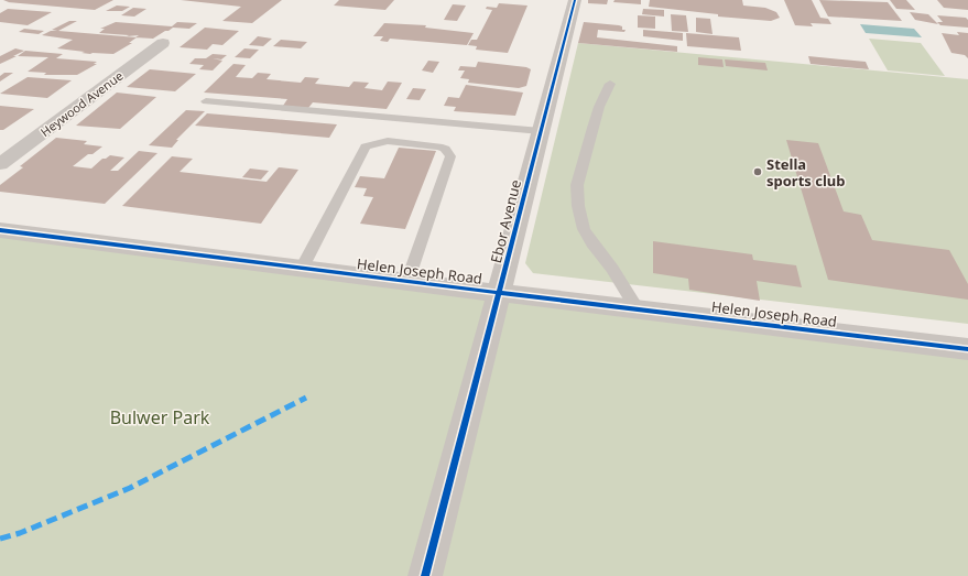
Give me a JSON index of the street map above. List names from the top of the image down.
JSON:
{
  "streets": {
    "street": ["Heywood Avenue", "Ebor Avenue", "Helen Joseph Road"]
  },
  "crossings": [
    ["Ebor Avenue", "Helen Joseph Road"]
  ],
  "parks": ["Bulwer Park"],
  "places": ["Stella sports club"]
}
